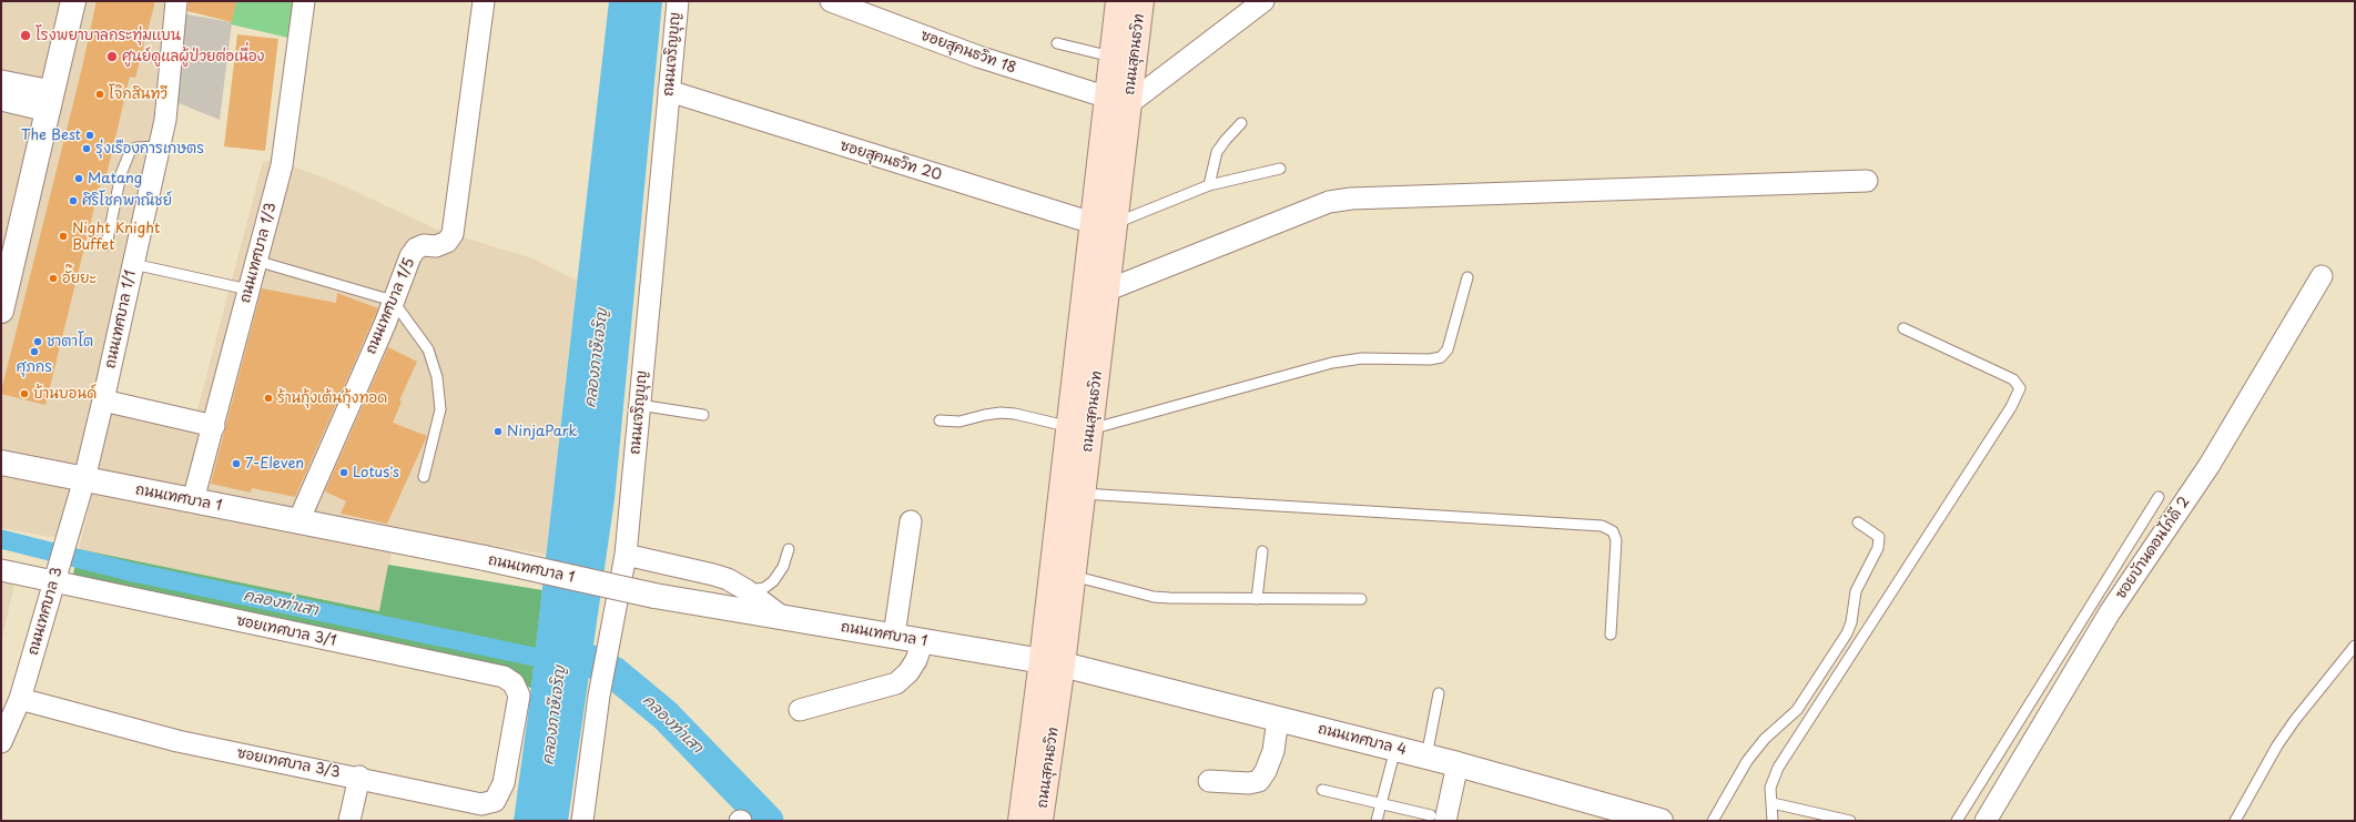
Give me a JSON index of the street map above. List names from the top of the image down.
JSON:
{
  "streets": {
    "main road": ["ถนนสุคนธวิท"],
    "street": [
      "ซอยสุคนธวิท 18",
      "ถนนเจริญบุญ",
      "ซอยสุคนธวิท 20",
      "ถนนเทศบาล 1/3",
      "ถนนเทศบาล 1/5",
      "ถนนเทศบาล 1/1",
      "ถนนเทศบาล 1",
      "ซอยบัานดอนไก่ดี 2",
      "ถนนเทศบาล 3",
      "ซอยเทศบาล 3/1",
      "ถนนเทศบาล 4",
      "ซอยเทศบาล 3/3"
    ]
  },
  "crossings": [
    ["ซอยสุคนธวิท 18", "ถนนสุคนธวิท"],
    ["ถนนเจริญบุญ", "ซอยสุคนธวิท 20"],
    ["ถนนสุคนธวิท", "ซอยสุคนธวิท 20"],
    ["ถนนสุคนธวิท", "ถนนเทศบาล 1"],
    ["ถนนสุคนธวิท", "ถนนเทศบาล 4"],
    ["ถนนเทศบาล 1/3", "ถนนเทศบาล 1"],
    ["ถนนเทศบาล 1/5", "ถนนเทศบาล 1"],
    ["ถนนเทศบาล 1/1", "ถนนเทศบาล 1"],
    ["ถนนเทศบาล 1/1", "ถนนเทศบาล 3"],
    ["ถนนเทศบาล 1", "ถนนเทศบาล 3"],
    ["ถนนเทศบาล 1", "ถนนเทศบาล 4"],
    ["ถนนเทศบาล 3", "ซอยเทศบาล 3/1"],
    ["ถนนเทศบาล 3", "ซอยเทศบาล 3/3"],
    ["ซอยเทศบาล 3/1", "ซอยเทศบาล 3/3"]
  ],
  "water": ["คลองภาษีเจริญ", "คลองท่าเสา"],
  "places": [
    "โรงพยาบาลกระทุ่มแบน",
    "ศูนย์ดูแลผู้ป่วยต่อเนื่อง",
    "โจ๊กสินทวี",
    "The Best",
    "รุ่งเรืองการเกษตร",
    "Matang",
    "ศิริโชคพาณิชย์",
    "Night Knight Buffet",
    "อั๊ยยะ",
    "ชาตาโต",
    "ศุภกร",
    "บ้านบอนด์",
    "ร้านกุ้งเต้นกุ้งทอด",
    "NinjaPark",
    "7-Eleven",
    "Lotus's"
  ]
}
